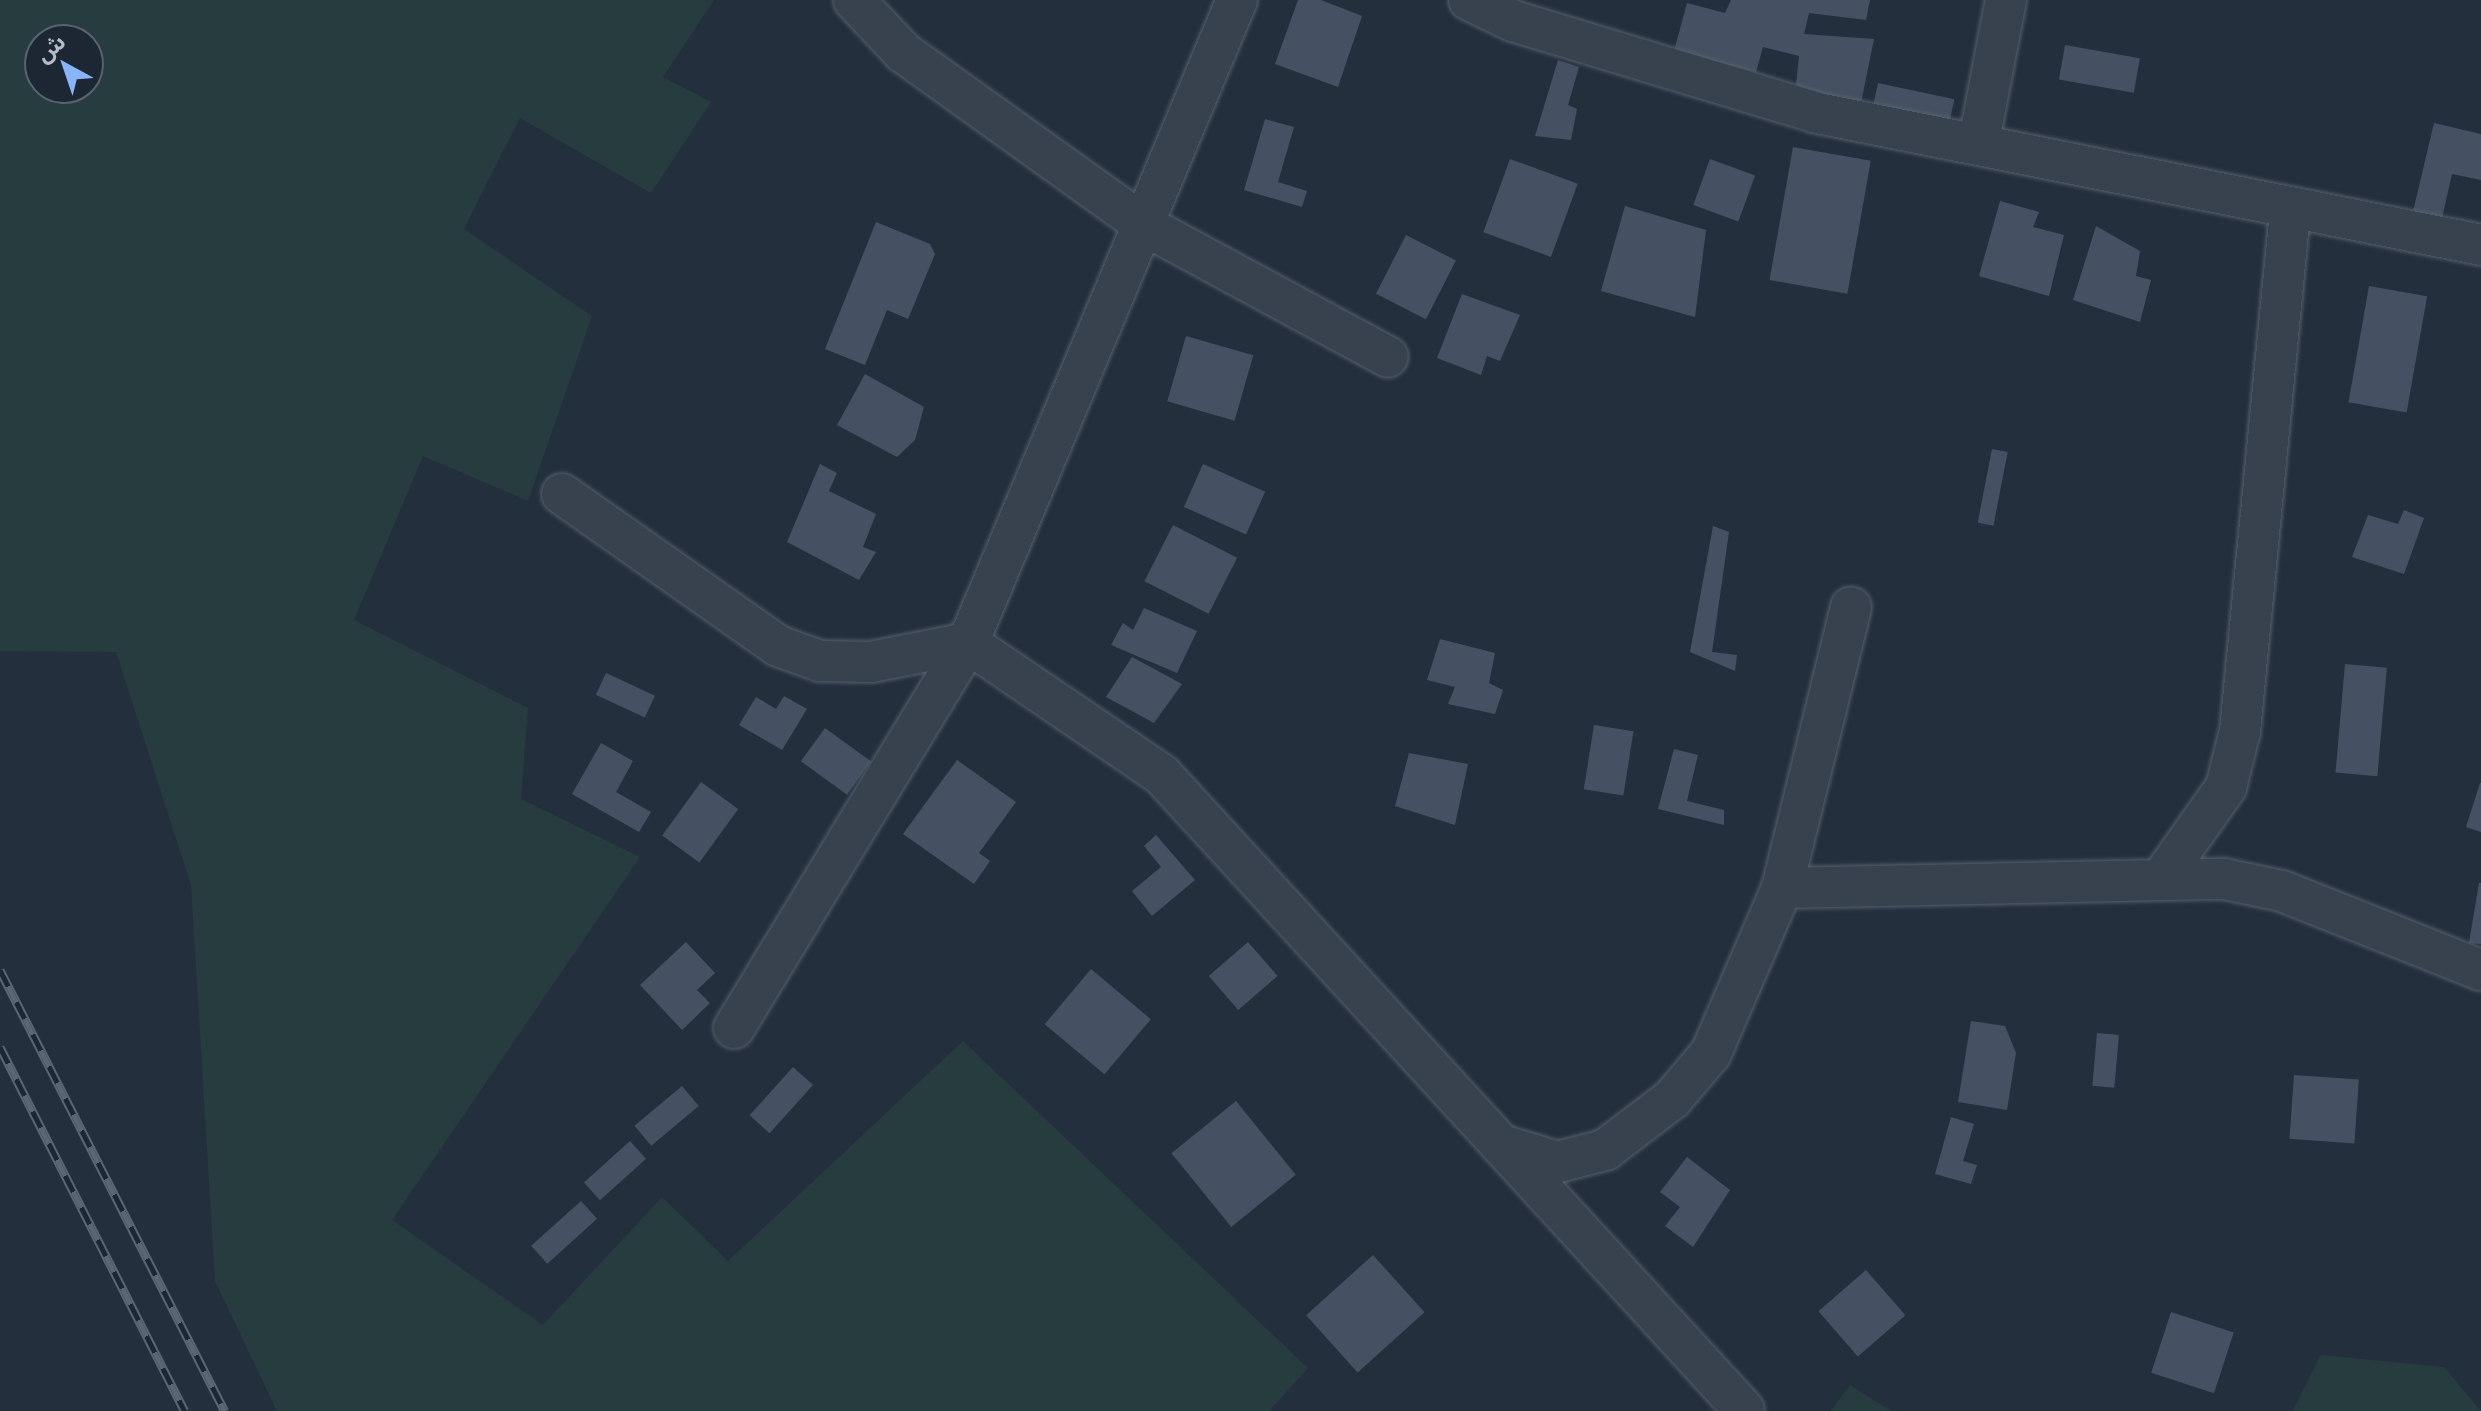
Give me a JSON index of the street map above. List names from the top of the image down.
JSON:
{
  "north": "top left"
}
